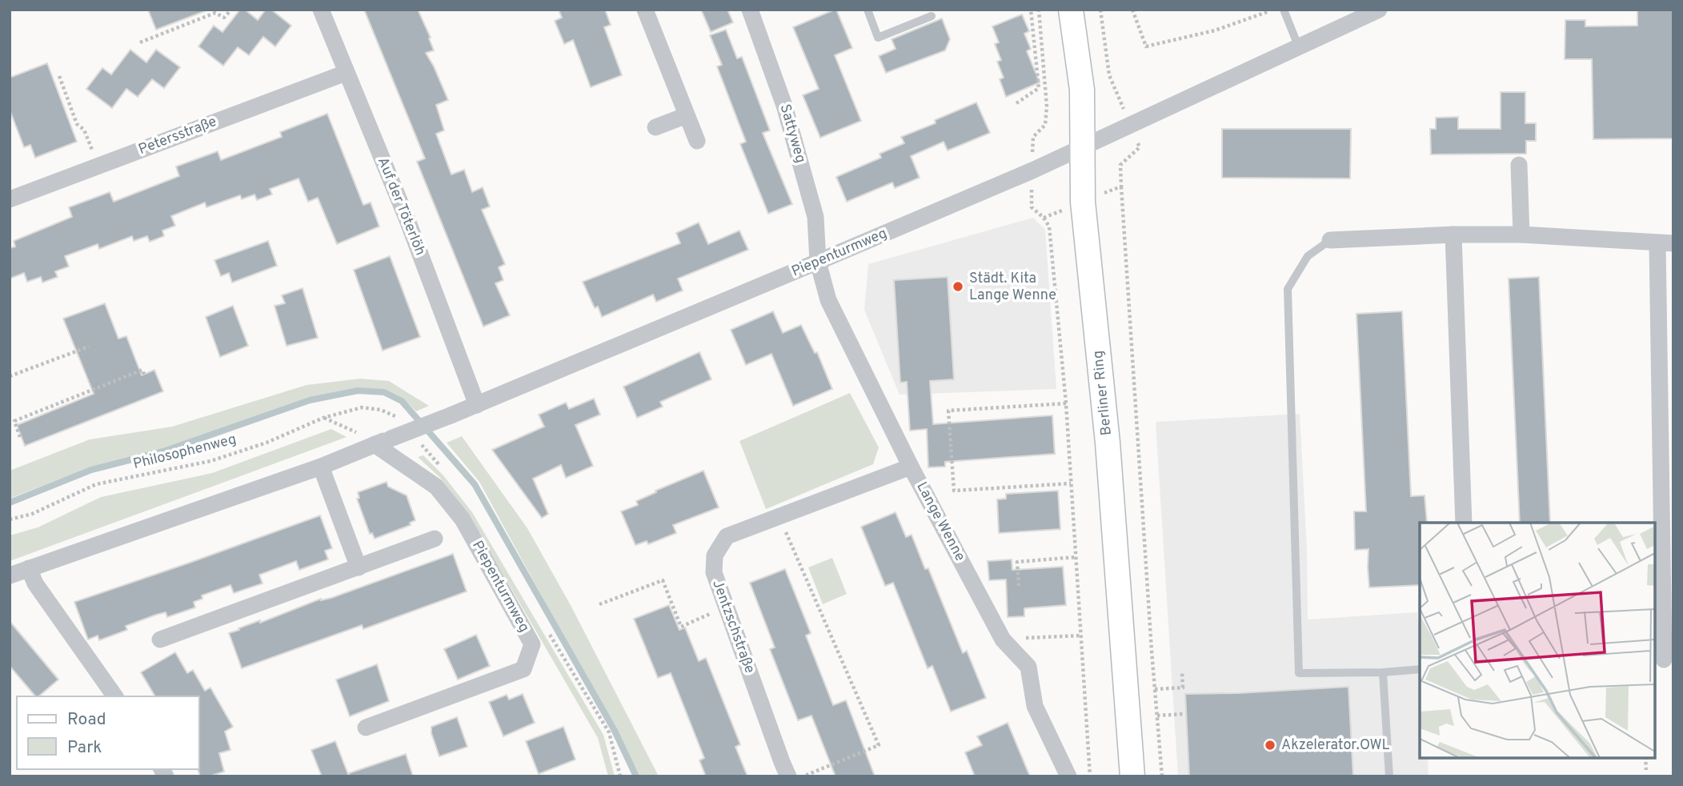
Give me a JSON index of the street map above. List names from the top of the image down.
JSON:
{
  "streets": {
    "main road": ["Berliner Ring"],
    "street": [
      "Sattyweg",
      "Petersstraße",
      "Auf der Töterlöh",
      "Piepenturmweg",
      "Lange Wenne",
      "Jentzschstraße"
    ],
    "path": ["Philosophenweg"]
  },
  "crossings": [
    ["Sattyweg", "Piepenturmweg"],
    ["Sattyweg", "Lange Wenne"],
    ["Petersstraße", "Auf der Töterlöh"],
    ["Auf der Töterlöh", "Piepenturmweg"],
    ["Piepenturmweg", "Berliner Ring"],
    ["Piepenturmweg", "Lange Wenne"],
    ["Lange Wenne", "Jentzschstraße"]
  ],
  "places": ["Städt. Kita Lange Wenne", "Akzelerator.OWL"],
  "legend": ["Road", "Park"]
}
